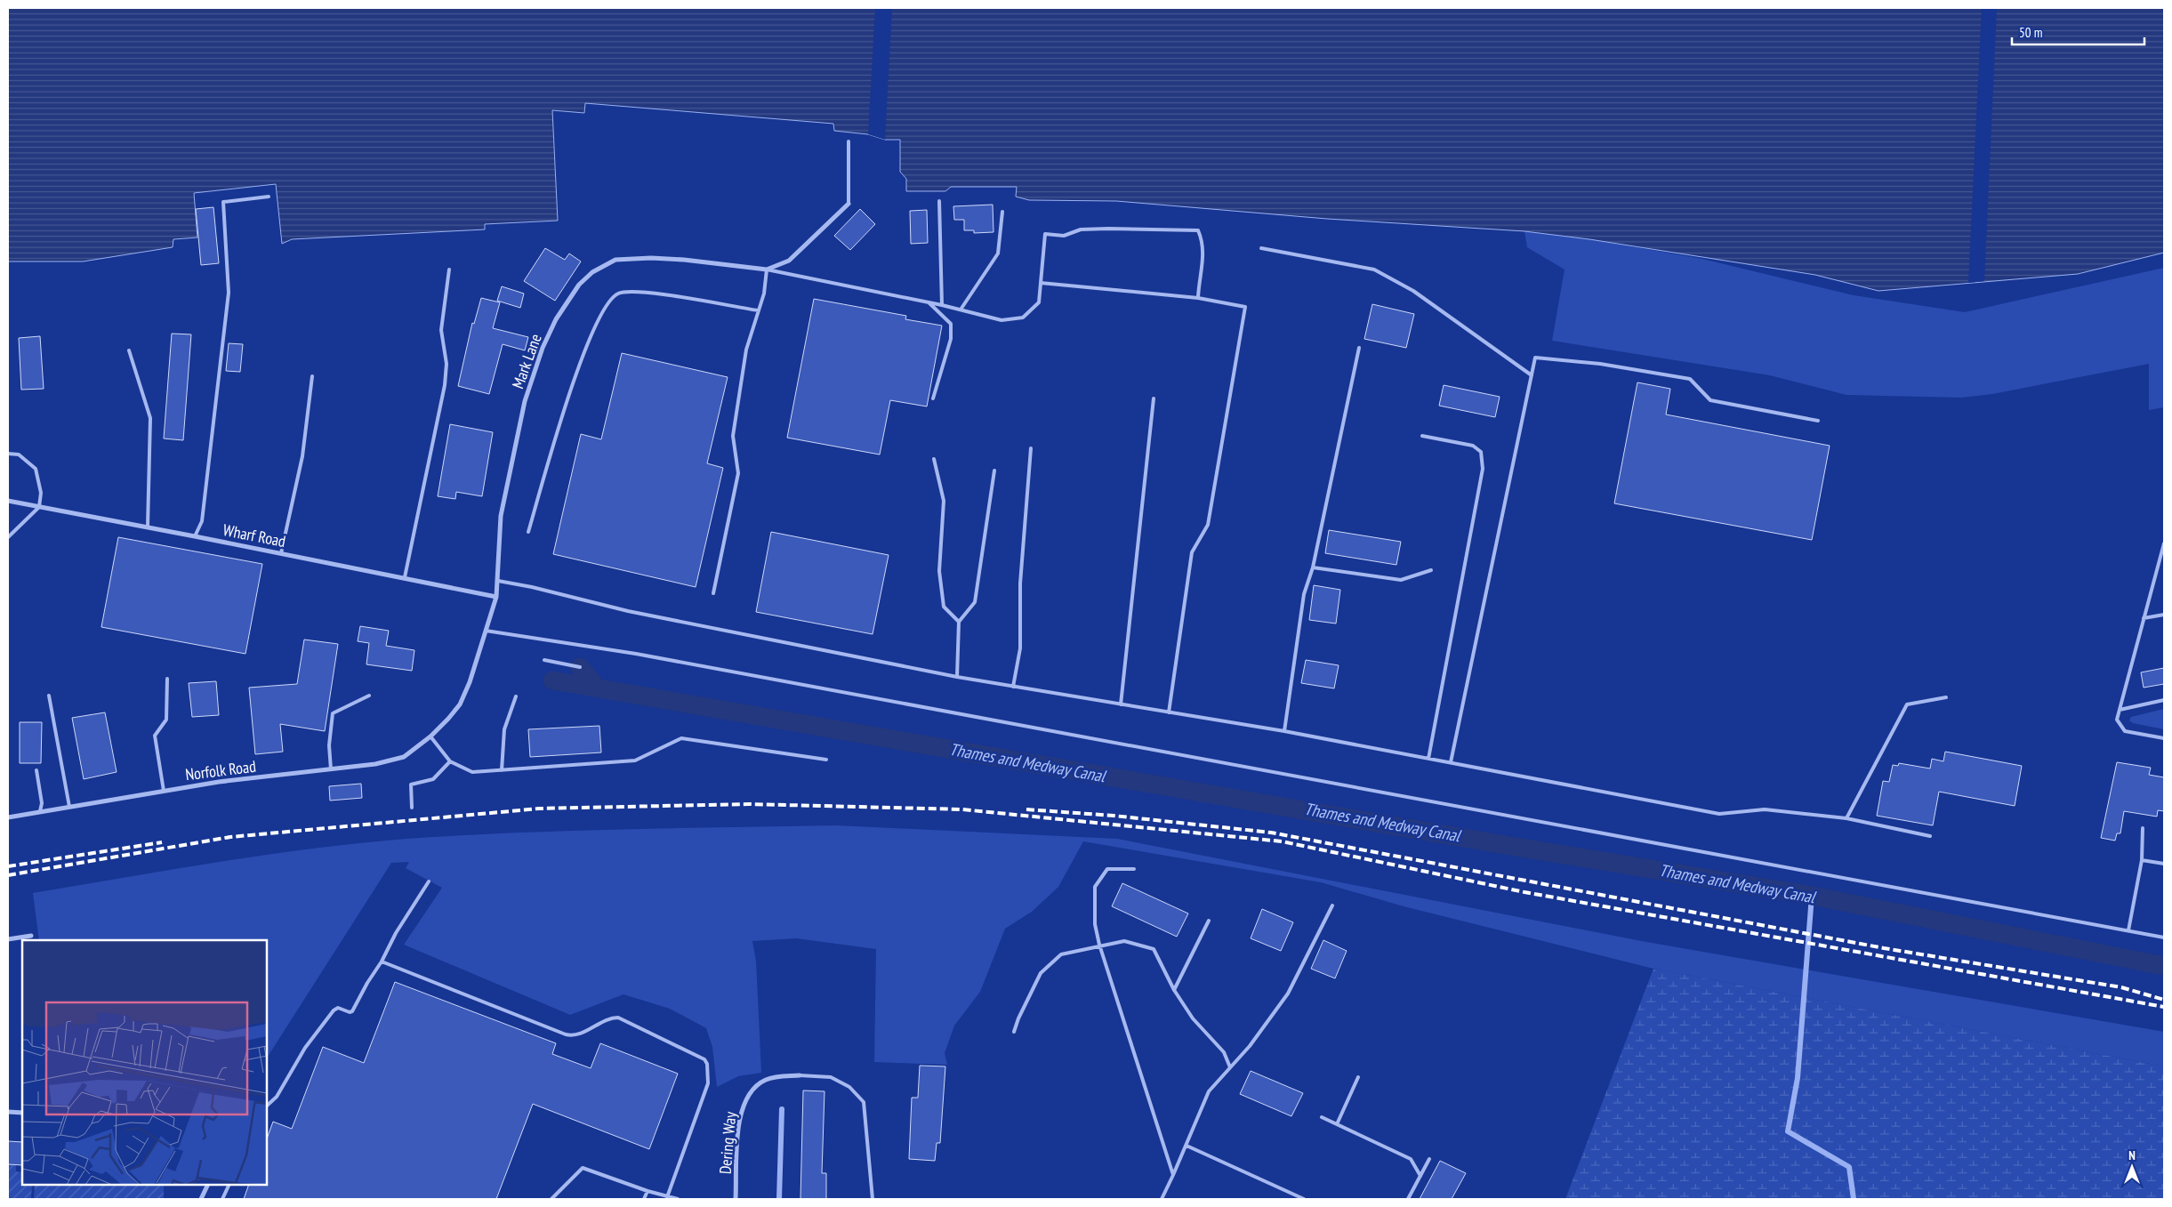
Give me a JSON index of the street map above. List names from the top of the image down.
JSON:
{
  "streets": {
    "street": [
      "Mark Lane",
      "Wharf Road",
      "Norfolk Road",
      "Dering Way"
    ]
  },
  "crossings": [
    ["Mark Lane", "Wharf Road"],
    ["Mark Lane", "Norfolk Road"]
  ],
  "water": ["Thames and Medway Canal"],
  "scale_bar": "50 m",
  "north": "top"
}
